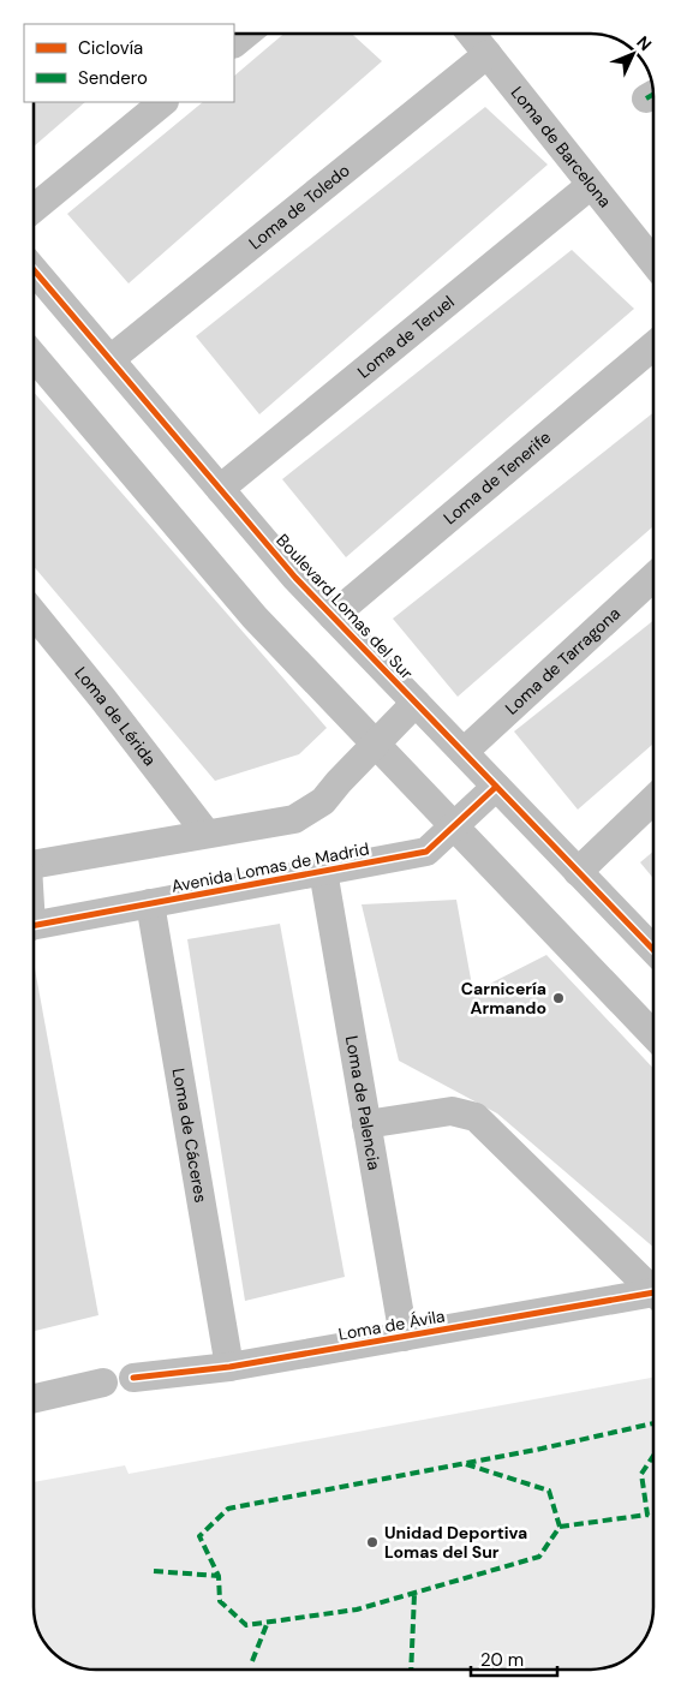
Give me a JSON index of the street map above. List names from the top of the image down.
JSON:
{
  "streets": {
    "street": [
      "Loma de Barcelona",
      "Loma de Toledo",
      "Loma de Teruel",
      "Loma de Tenerife",
      "Boulevard Lomas del Sur",
      "Loma de Tarragona",
      "Loma de Lérida",
      "Avenida Lomas de Madrid",
      "Loma de Palencia",
      "Loma de Cáceres",
      "Loma de Ávila"
    ]
  },
  "crossings": [
    ["Loma de Barcelona", "Loma de Toledo"],
    ["Loma de Barcelona", "Loma de Teruel"],
    ["Loma de Toledo", "Boulevard Lomas del Sur"],
    ["Loma de Teruel", "Boulevard Lomas del Sur"],
    ["Loma de Tenerife", "Boulevard Lomas del Sur"],
    ["Boulevard Lomas del Sur", "Loma de Tarragona"],
    ["Boulevard Lomas del Sur", "Avenida Lomas de Madrid"],
    ["Avenida Lomas de Madrid", "Loma de Palencia"],
    ["Avenida Lomas de Madrid", "Loma de Cáceres"],
    ["Loma de Palencia", "Loma de Ávila"],
    ["Loma de Cáceres", "Loma de Ávila"]
  ],
  "places": ["Carnicería Armando", "Unidad Deportiva Lomas del Sur"],
  "legend": ["Ciclovía", "Sendero"],
  "scale_bar": "20 m",
  "north": "top right"
}
